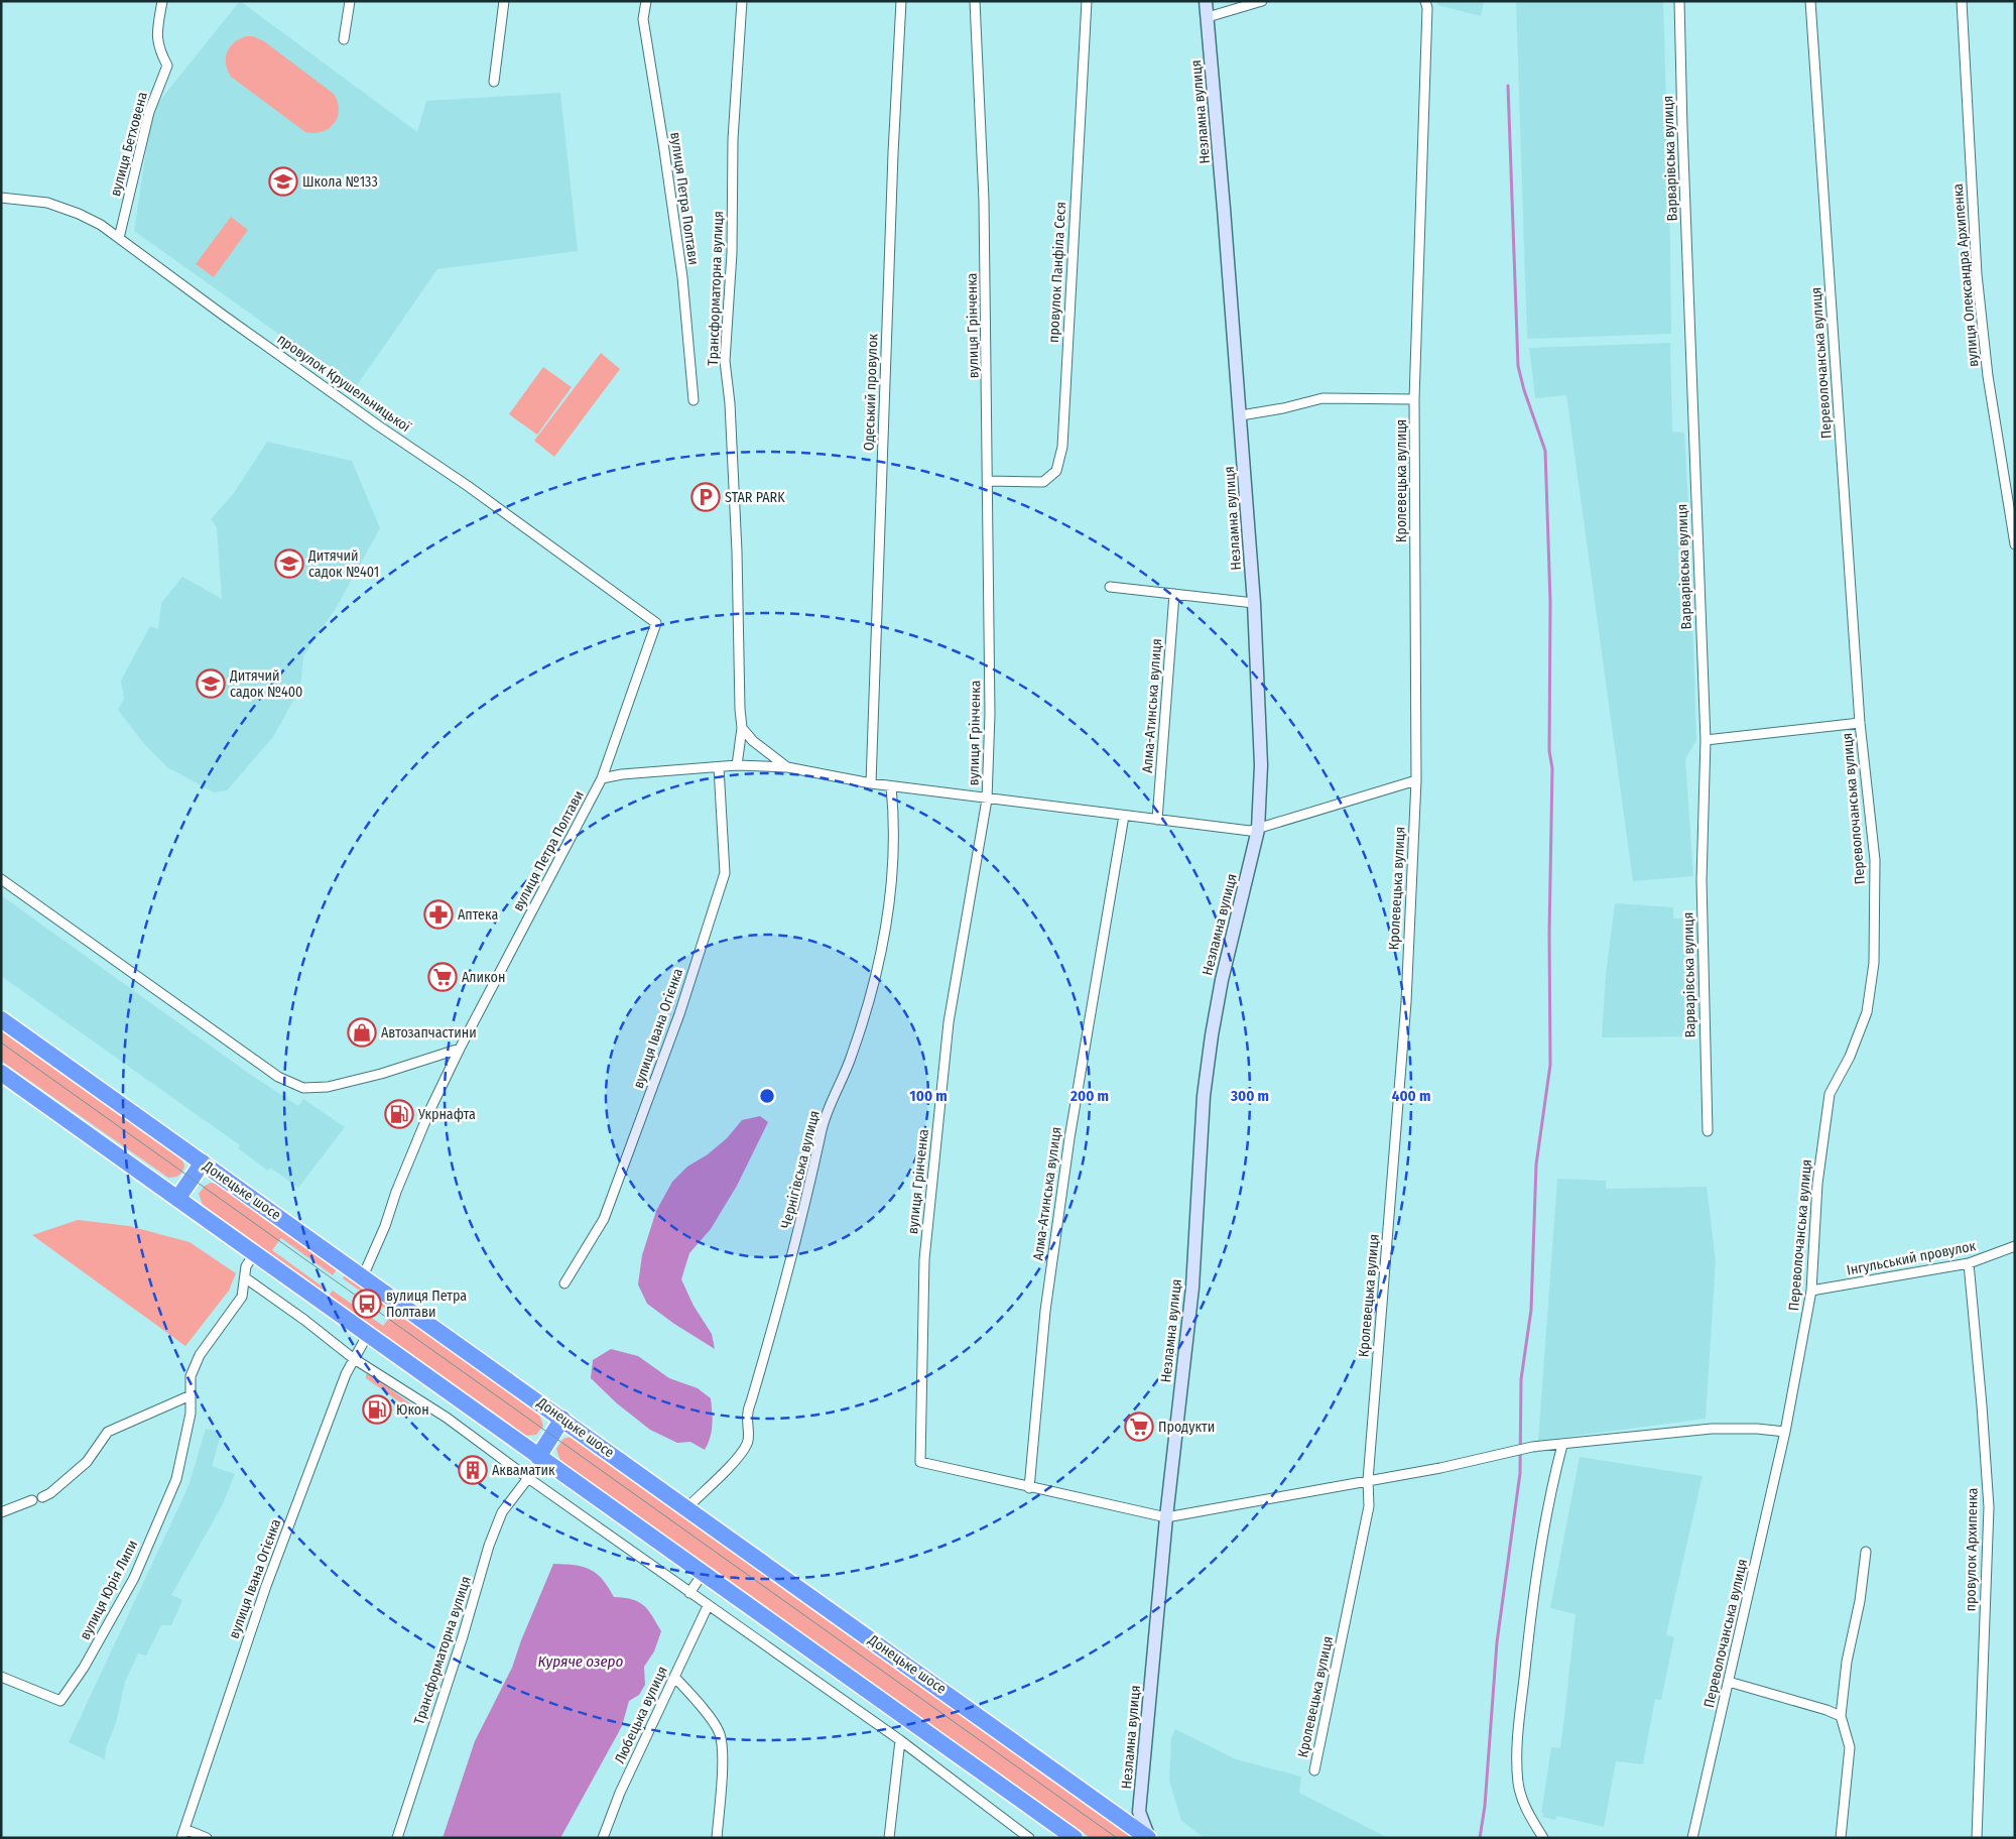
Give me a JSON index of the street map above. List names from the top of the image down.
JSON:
{
  "streets": {
    "highway": ["Донецьке шосе"],
    "street": [
      "Незламна вулиця",
      "вулиця Бетховена",
      "Варварівська вулиця",
      "вулиця Петра Полтави",
      "провулок Панфіла Сеся",
      "вулиця Олександра Архипенка",
      "Трансформаторна вулиця",
      "вулиця Грінченка",
      "Переволочанська вулиця",
      "провулок Крушельницької",
      "Одеський провулок",
      "Кролевецька вулиця",
      "Алма-Атинська вулиця",
      "вулиця Івана Огієнка",
      "Чернігівська вулиця",
      "Інгульський провулок",
      "провулок Архипенка",
      "вулиця Юрія Липи",
      "Любецька вулиця"
    ]
  },
  "crossings": [
    ["Незламна вулиця", "Донецьке шосе"],
    ["вулиця Бетховена", "провулок Крушельницької"],
    ["Варварівська вулиця", "Переволочанська вулиця"],
    ["вулиця Петра Полтави", "провулок Крушельницької"],
    ["вулиця Петра Полтави", "Донецьке шосе"],
    ["провулок Панфіла Сеся", "вулиця Грінченка"],
    ["вулиця Грінченка", "Алма-Атинська вулиця"],
    ["Переволочанська вулиця", "Інгульський провулок"],
    ["Чернігівська вулиця", "Донецьке шосе"],
    ["Інгульський провулок", "провулок Архипенка"]
  ],
  "water": ["Куряче озеро"],
  "places": {
    "school or university": ["Школа №133", "Дитячий садок №401", "Дитячий садок №400"],
    "parking": ["STAR PARK"],
    "pharmacy": ["Аптека"],
    "supermarket": ["Аликон", "Продукти"],
    "shop": ["Автозапчастини"],
    "fuel station": ["Укрнафта", "Юкон"],
    "bus stop": ["вулиця Петра Полтави"],
    "building": ["Акваматик"]
  },
  "rings": [
    "100 m",
    "200 m",
    "300 m",
    "400 m"
  ]
}
